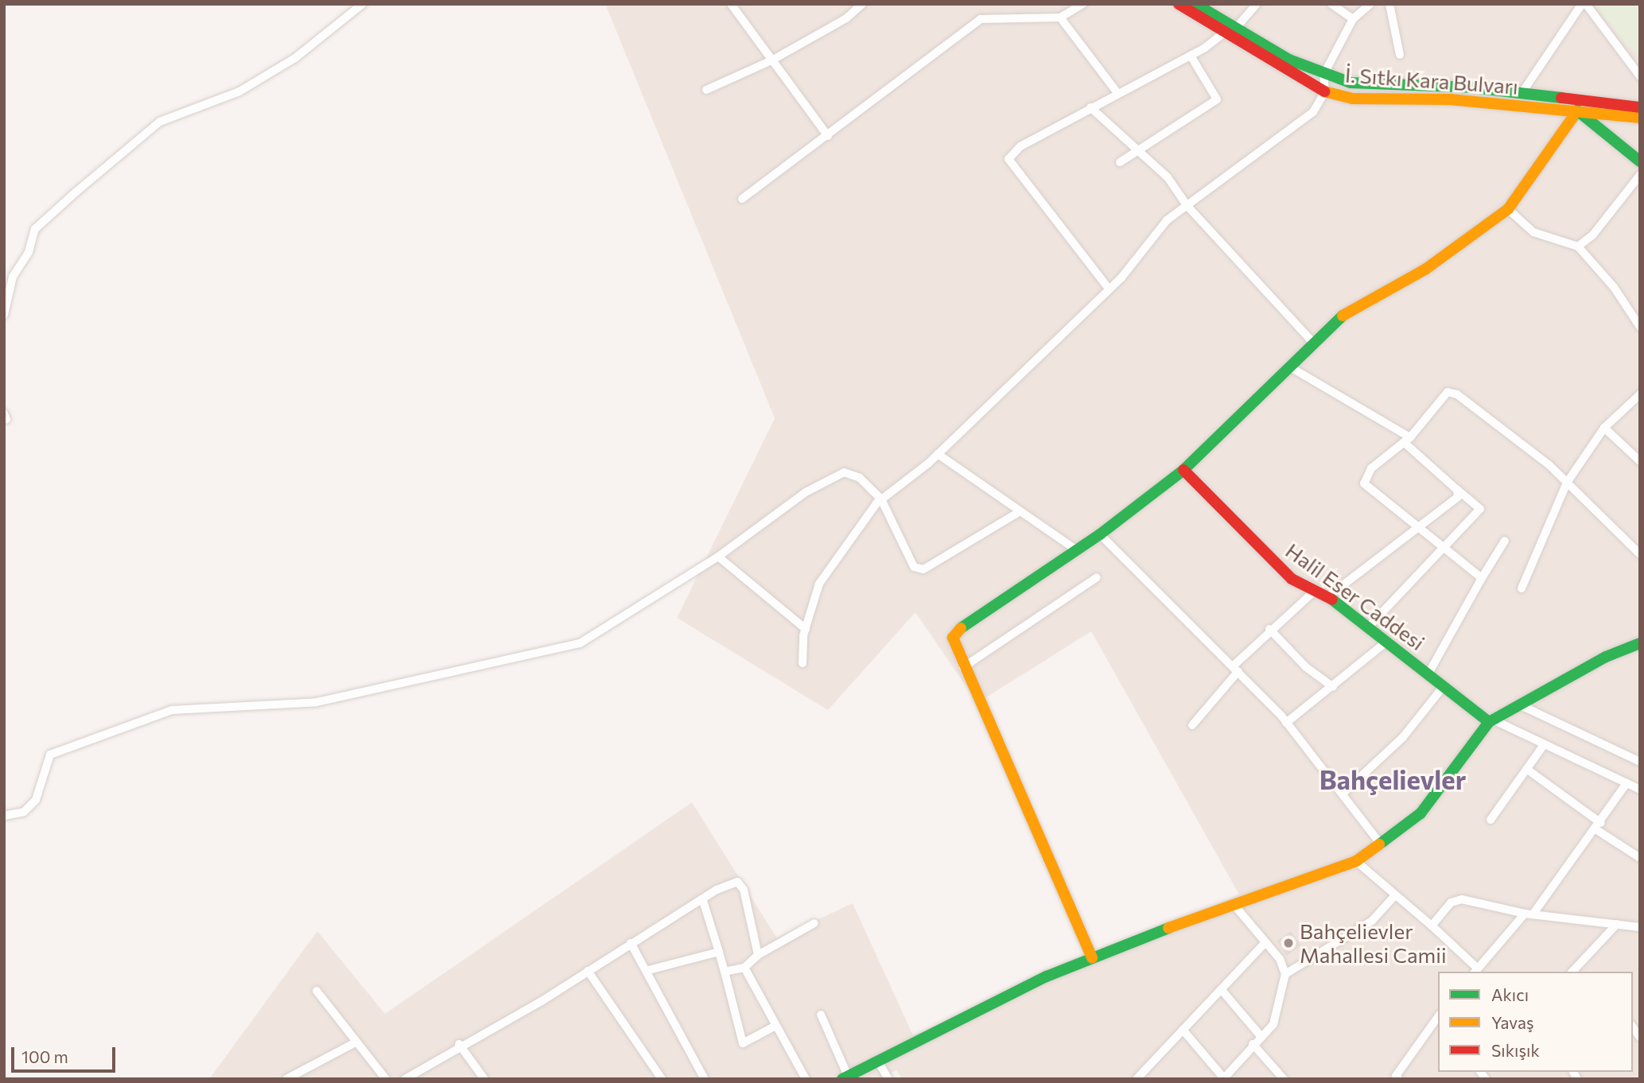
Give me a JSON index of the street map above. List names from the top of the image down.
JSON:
{
  "streets": {
    "street": ["İ. Sıtkı Kara Bulvarı", "Halil Eser Caddesi"]
  },
  "districts": ["Bahçelievler"],
  "places": ["Bahçelievler Mahallesi Camii"],
  "legend": ["Akıcı", "Yavaş", "Sıkışık"],
  "scale_bar": "100 m"
}
